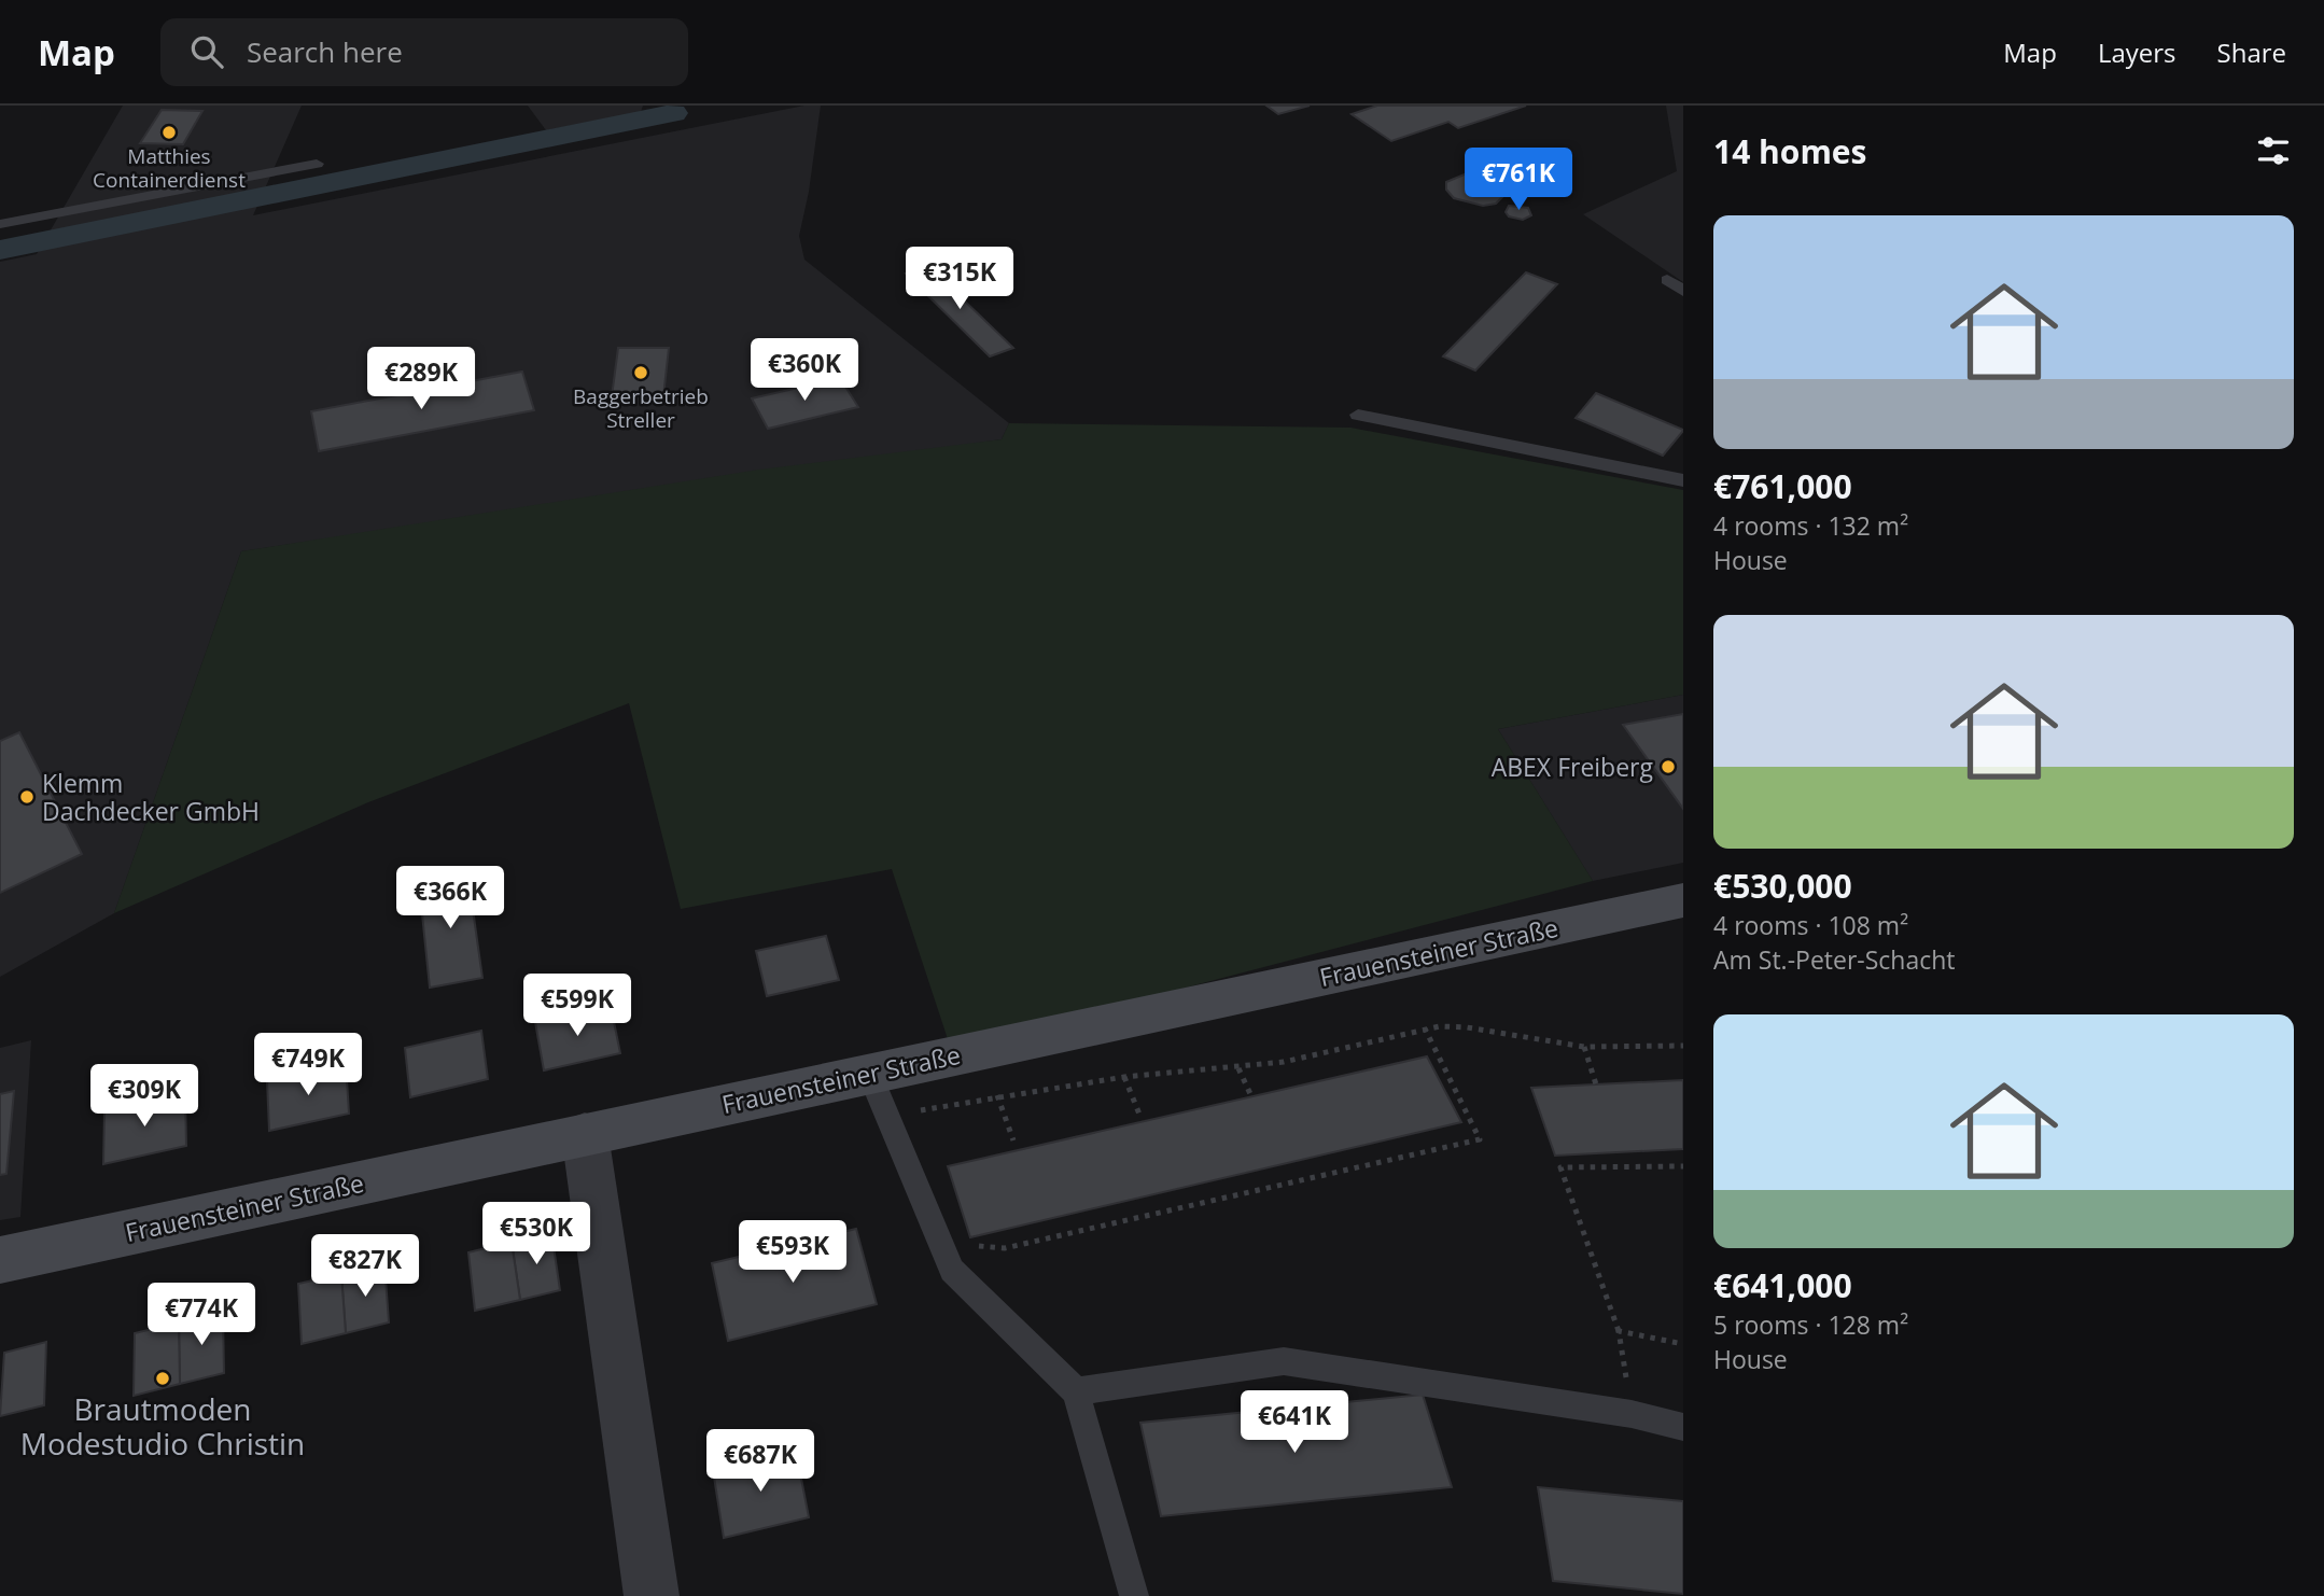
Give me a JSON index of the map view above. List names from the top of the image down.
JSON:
{
  "streets": {
    "main road": ["Frauensteiner Straße"]
  },
  "places": [
    "Matthies Containerdienst",
    "Baggerbetrieb Streller",
    "ABEX Freiberg",
    "Klemm Dachdecker GmbH",
    "Brautmoden Modestudio Christin"
  ],
  "page": {
    "header": "Map",
    "search": "Search here",
    "nav": ["Map", "Layers", "Share"],
    "heading": "14 homes",
    "price": [
      "€761K",
      "€315K",
      "€360K",
      "€289K",
      "€366K",
      "€599K",
      "€749K",
      "€309K",
      "€530K",
      "€593K",
      "€827K",
      "€774K",
      "€641K",
      "€687K"
    ],
    "list": [
      {
        "name": "€761,000",
        "note": "4 rooms · 132 m² · House"
      },
      {
        "name": "€530,000",
        "note": "4 rooms · 108 m² · Am St.-Peter-Schacht"
      },
      {
        "name": "€641,000",
        "note": "5 rooms · 128 m² · House"
      }
    ]
  }
}
